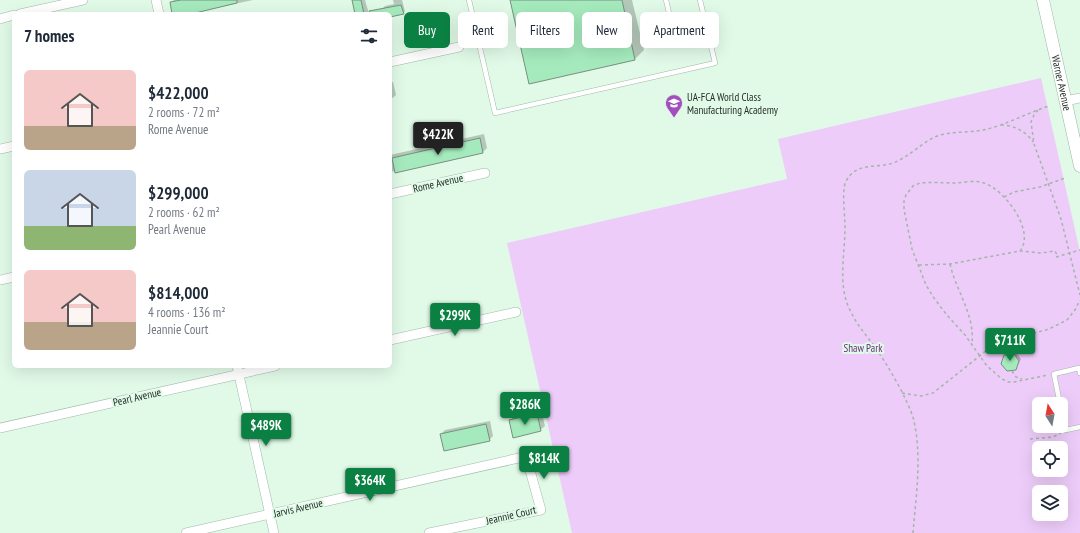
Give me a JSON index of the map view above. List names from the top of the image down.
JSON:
{
  "streets": {
    "street": [
      "Warner Avenue",
      "Rome Avenue",
      "Pearl Avenue",
      "Jarvis Avenue",
      "Jeannie Court"
    ]
  },
  "crossings": [
    ["Jarvis Avenue", "Jeannie Court"]
  ],
  "parks": ["Shaw Park"],
  "places": {
    "school or university": ["UA-FCA World Class Manufacturing Academy"]
  },
  "north": "top",
  "page": {
    "chip": [
      "Buy",
      "Rent",
      "Filters",
      "New",
      "Apartment"
    ],
    "heading": "7 homes",
    "list": [
      {
        "name": "$422,000",
        "note": "2 rooms · 72 m² · Rome Avenue"
      },
      {
        "name": "$299,000",
        "note": "2 rooms · 62 m² · Pearl Avenue"
      },
      {
        "name": "$814,000",
        "note": "4 rooms · 136 m² · Jeannie Court"
      }
    ],
    "price": [
      "$422K",
      "$299K",
      "$711K",
      "$286K",
      "$489K",
      "$814K",
      "$364K"
    ]
  }
}
